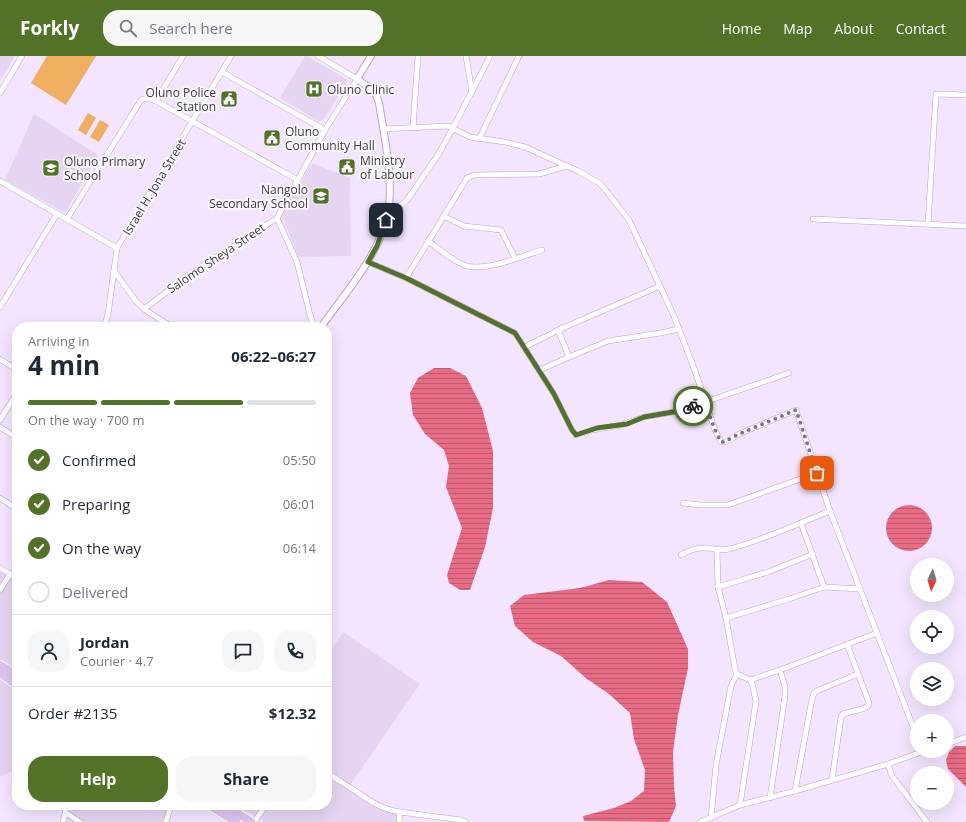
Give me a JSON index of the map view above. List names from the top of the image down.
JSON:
{
  "streets": {
    "street": ["Israel H. Jona Street", "Salomo Sheya Street"]
  },
  "places": {
    "hospital": ["Oluno Clinic"],
    "public building": ["Oluno Police Station", "Oluno Community Hall", "Ministry of Labour"],
    "school or university": ["Oluno Primary School", "Nangolo Secondary School"]
  },
  "north": "bottom",
  "page": {
    "header": "Forkly",
    "search": "Search here",
    "nav": [
      "Home",
      "Map",
      "About",
      "Contact"
    ],
    "heading": ["4 min", "Arriving in", "06:22–06:27"],
    "panel": [
      "Jordan",
      "Courier · 4.7",
      "Order #2135",
      "$12.32"
    ],
    "bar": "On the way · 700 m",
    "list": [
      ["Confirmed", "05:50"],
      ["Preparing", "06:01"],
      ["On the way", "06:14"],
      "Delivered"
    ],
    "map_buttons": ["+", "−"],
    "buttons": ["Help", "Share"]
  }
}
